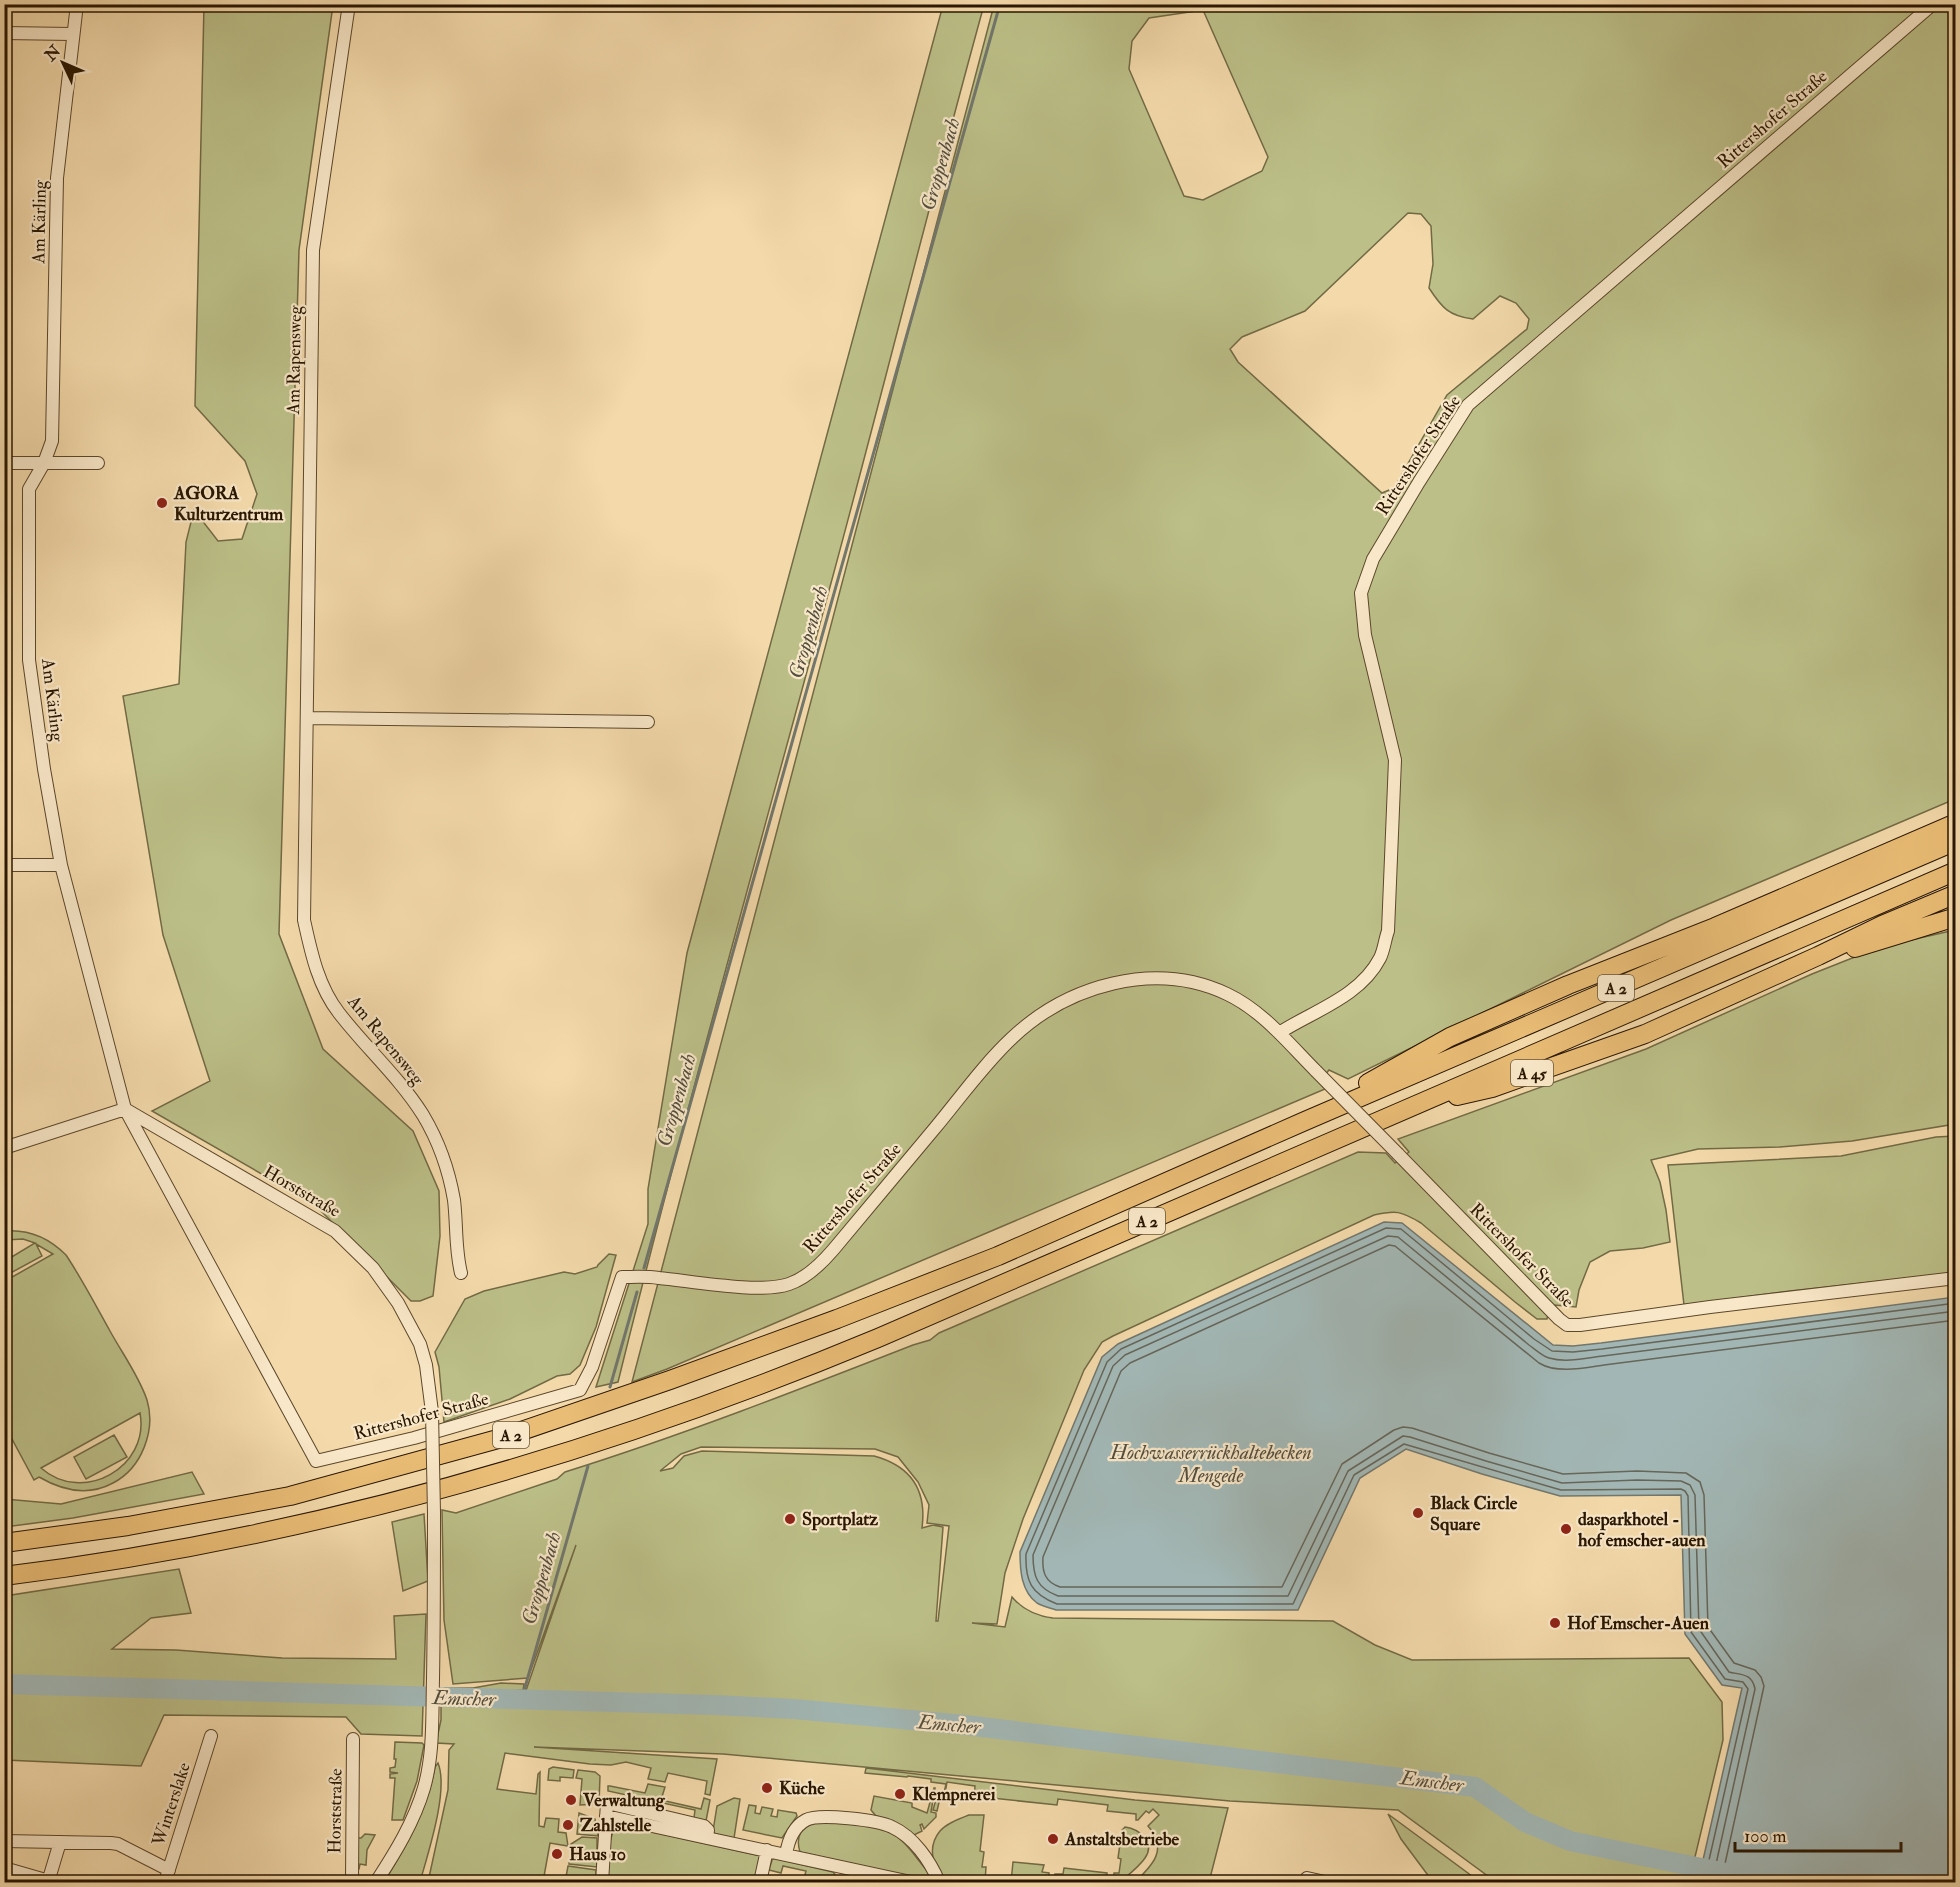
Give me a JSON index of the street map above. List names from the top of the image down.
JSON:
{
  "streets": {
    "highway": ["A 2", "A 45"],
    "street": [
      "Rittershofer Straße",
      "Am Kärling",
      "Am Rapensweg",
      "Horststraße",
      "Winterslake"
    ]
  },
  "crossings": [
    ["Rittershofer Straße", "Am Kärling"],
    ["Rittershofer Straße", "Horststraße"],
    ["Am Kärling", "Horststraße"],
    ["A 2", "A 45"]
  ],
  "water": ["Groppenbach", "Hochwasserrückhaltebecken Mengede", "Emscher"],
  "places": [
    "AGORA Kulturzentrum",
    "Black Circle Square",
    "Sportplatz",
    "dasparkhotel - hof emscher-auen",
    "Hof Emscher-Auen",
    "Küche",
    "Klempnerei",
    "Verwaltung",
    "Zahlstelle",
    "Anstaltsbetriebe",
    "Haus 10"
  ],
  "scale_bar": "100 m",
  "north": "top left"
}
